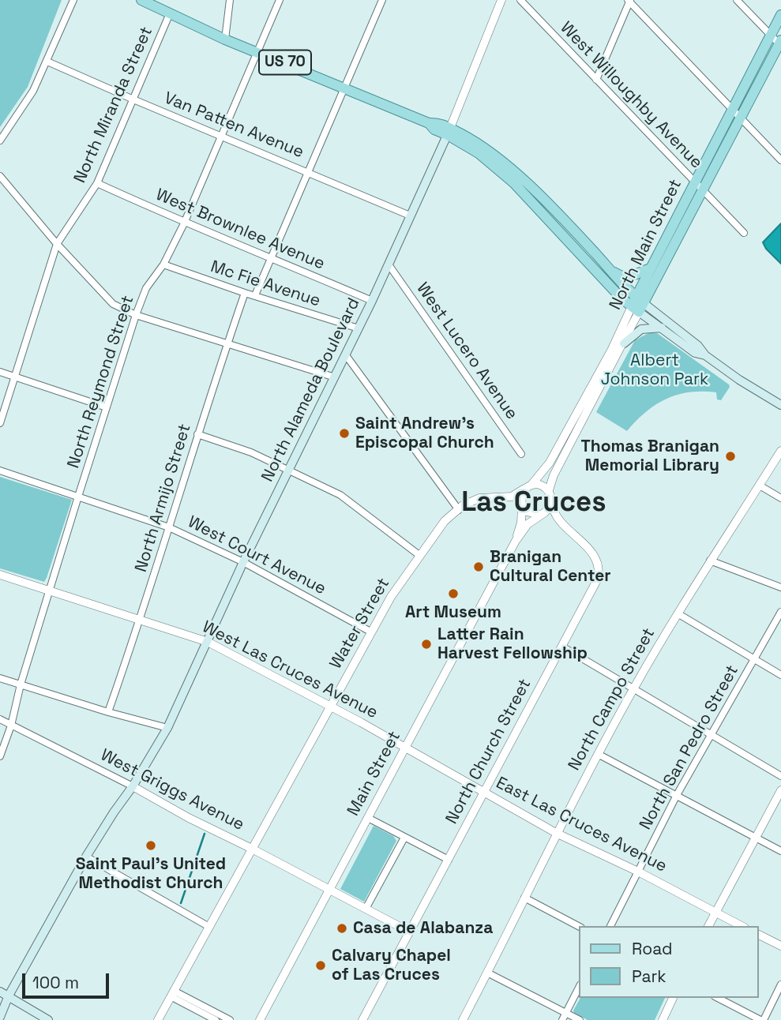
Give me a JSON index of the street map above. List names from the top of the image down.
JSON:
{
  "streets": {
    "main road": ["US 70", "North Main Street", "North Alameda Boulevard"],
    "street": [
      "West Willoughby Avenue",
      "North Miranda Street",
      "Van Patten Avenue",
      "West Brownlee Avenue",
      "Mc Fie Avenue",
      "West Lucero Avenue",
      "North Reymond Street",
      "North Armijo Street",
      "West Court Avenue",
      "Water Street",
      "West Las Cruces Avenue",
      "North Campo Street",
      "North San Pedro Street",
      "North Church Street",
      "Main Street",
      "West Griggs Avenue",
      "East Las Cruces Avenue"
    ]
  },
  "crossings": [
    ["US 70", "North Miranda Street"],
    ["US 70", "North Main Street"],
    ["US 70", "North Reymond Street"],
    ["US 70", "North Alameda Boulevard"],
    ["West Willoughby Avenue", "North Main Street"],
    ["North Miranda Street", "Van Patten Avenue"],
    ["North Miranda Street", "West Brownlee Avenue"],
    ["Van Patten Avenue", "North Reymond Street"],
    ["Van Patten Avenue", "North Alameda Boulevard"],
    ["West Brownlee Avenue", "North Reymond Street"],
    ["West Brownlee Avenue", "North Alameda Boulevard"],
    ["North Main Street", "Water Street"],
    ["North Main Street", "North Church Street"],
    ["North Main Street", "Main Street"],
    ["Mc Fie Avenue", "North Reymond Street"],
    ["Mc Fie Avenue", "North Alameda Boulevard"],
    ["Mc Fie Avenue", "North Armijo Street"],
    ["West Lucero Avenue", "North Alameda Boulevard"],
    ["North Reymond Street", "West Court Avenue"],
    ["North Reymond Street", "West Las Cruces Avenue"],
    ["North Reymond Street", "West Griggs Avenue"],
    ["North Alameda Boulevard", "West Court Avenue"],
    ["North Alameda Boulevard", "West Las Cruces Avenue"],
    ["North Alameda Boulevard", "West Griggs Avenue"],
    ["North Armijo Street", "West Court Avenue"],
    ["North Armijo Street", "West Las Cruces Avenue"],
    ["West Court Avenue", "Water Street"],
    ["Water Street", "West Las Cruces Avenue"],
    ["Water Street", "North Church Street"],
    ["Water Street", "Main Street"],
    ["Water Street", "West Griggs Avenue"],
    ["West Las Cruces Avenue", "Main Street"],
    ["West Las Cruces Avenue", "East Las Cruces Avenue"],
    ["North Campo Street", "East Las Cruces Avenue"],
    ["North San Pedro Street", "East Las Cruces Avenue"],
    ["North Church Street", "Main Street"],
    ["North Church Street", "West Griggs Avenue"],
    ["North Church Street", "East Las Cruces Avenue"],
    ["Main Street", "West Griggs Avenue"],
    ["Main Street", "East Las Cruces Avenue"]
  ],
  "districts": ["Las Cruces"],
  "parks": ["Albert Johnson Park"],
  "places": [
    "Saint Andrew's Episcopal Church",
    "Thomas Branigan Memorial Library",
    "Branigan Cultural Center",
    "Art Museum",
    "Latter Rain Harvest Fellowship",
    "Saint Paul's United Methodist Church",
    "Casa de Alabanza",
    "Calvary Chapel of Las Cruces"
  ],
  "legend": ["Road", "Park"],
  "scale_bar": "100 m"
}
